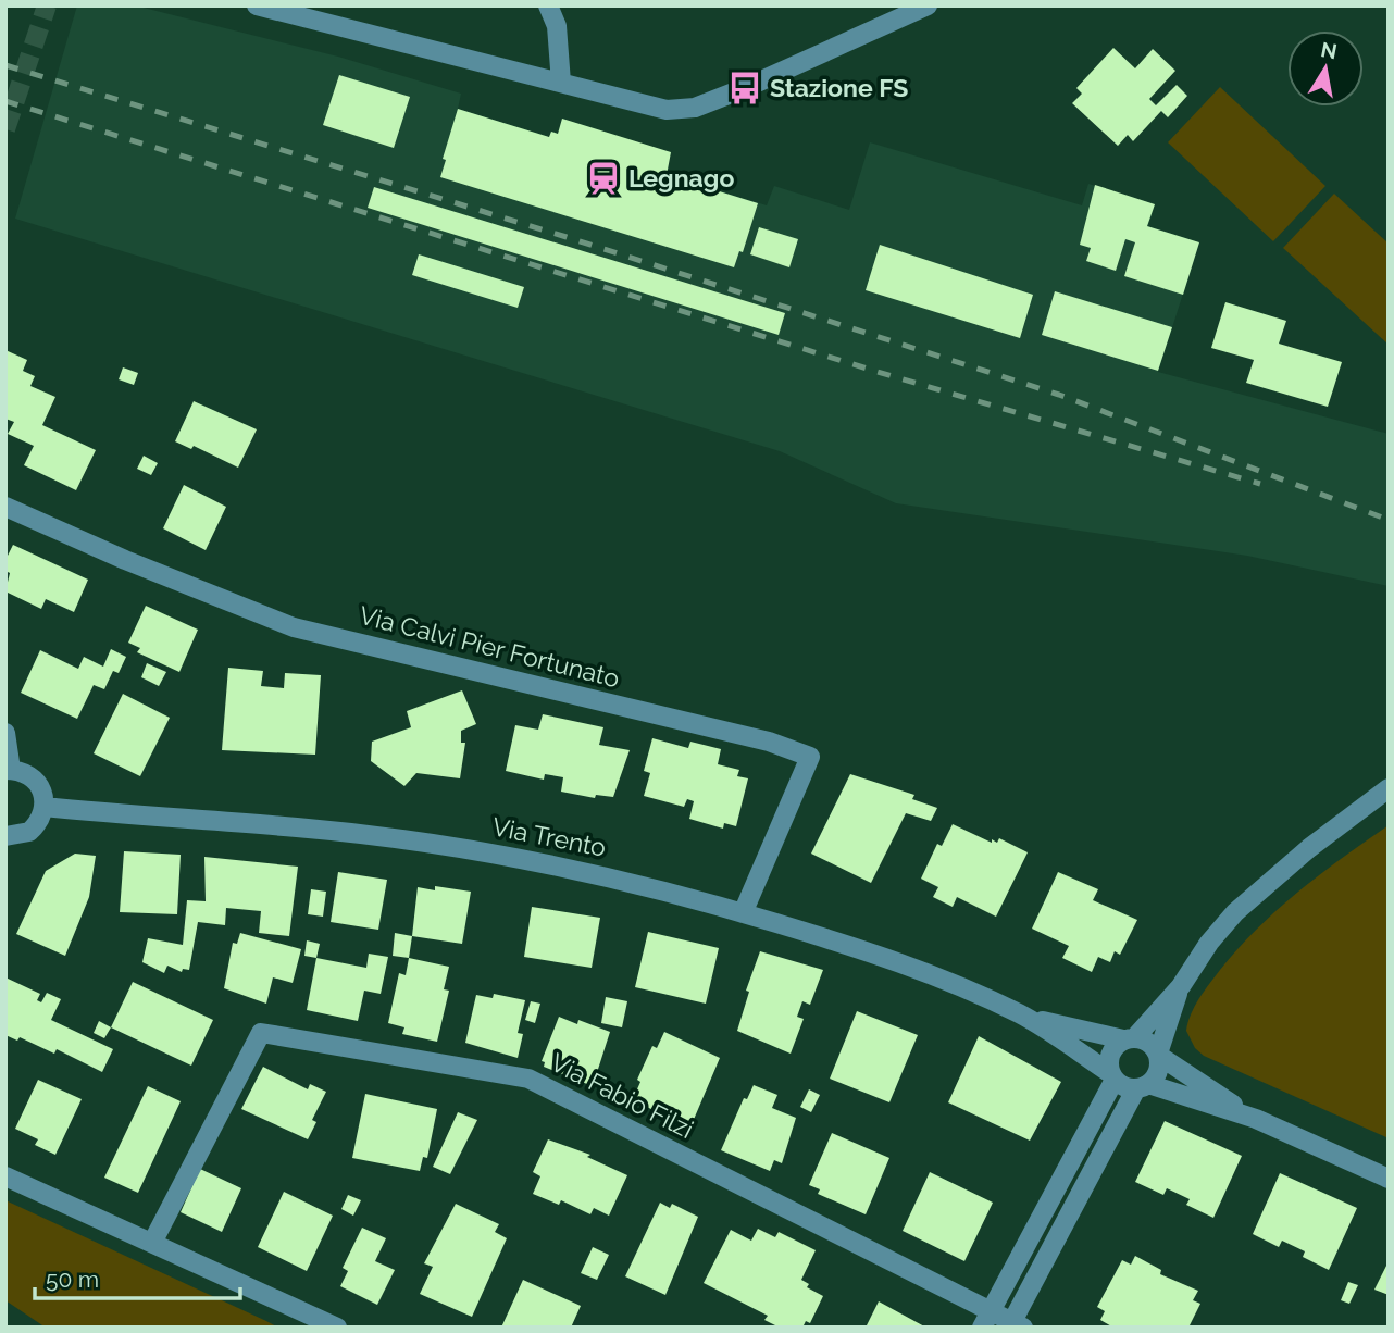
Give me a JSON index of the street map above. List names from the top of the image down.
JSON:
{
  "streets": {
    "street": ["Via Calvi Pier Fortunato", "Via Trento", "Via Fabio Filzi"]
  },
  "crossings": [
    ["Via Calvi Pier Fortunato", "Via Trento"]
  ],
  "places": {
    "bus stop": ["Stazione FS"],
    "station": ["Legnago"]
  },
  "scale_bar": "50 m",
  "north": "top"
}
